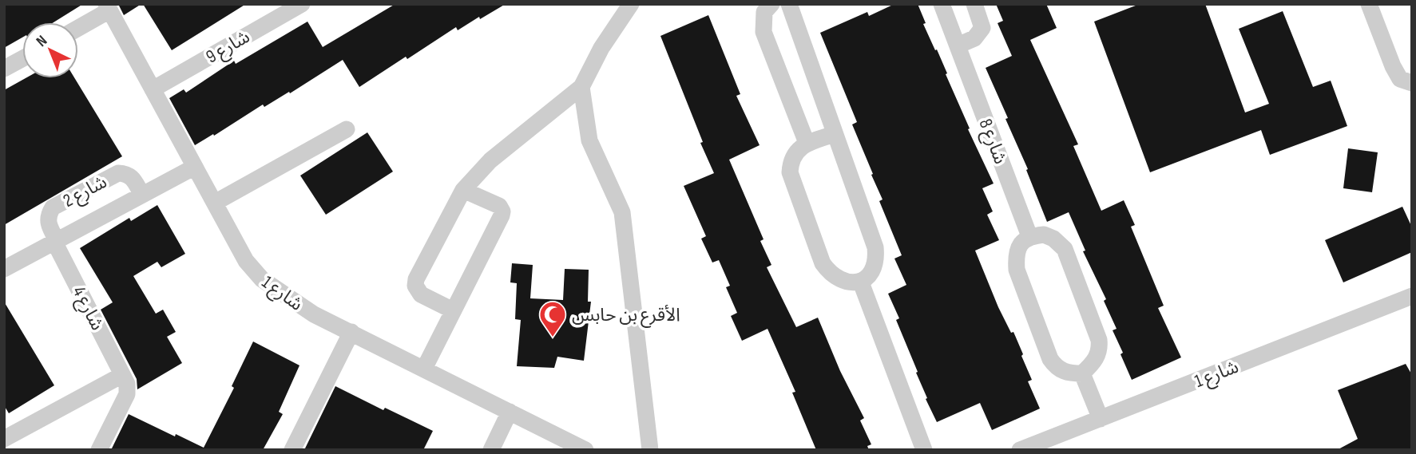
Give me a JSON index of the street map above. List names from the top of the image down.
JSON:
{
  "streets": {
    "street": [
      "شارع 9",
      "شارع 8",
      "شارع 2",
      "شارع 1",
      "شارع 4"
    ]
  },
  "crossings": [
    ["شارع 9", "شارع 1"],
    ["شارع 2", "شارع 1"],
    ["شارع 2", "شارع 4"]
  ],
  "places": {
    "mosque": ["الأقرع بن حابس"]
  },
  "north": "top left"
}
